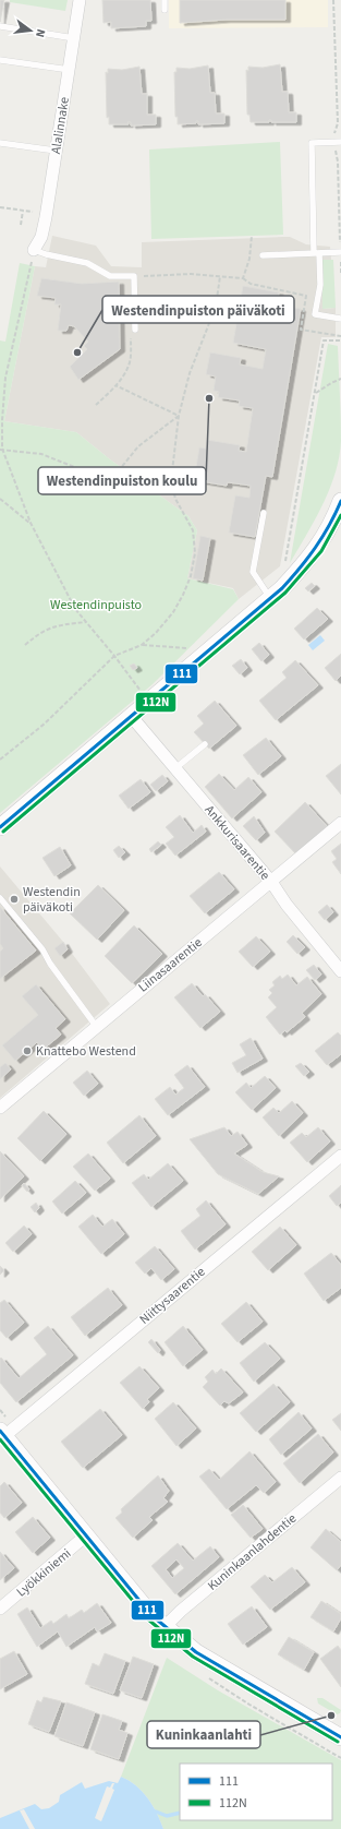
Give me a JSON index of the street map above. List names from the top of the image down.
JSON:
{
  "streets": {
    "street": [
      "Alalinnake",
      "Ankkurisaarentie",
      "Liinasaarentie",
      "Niittysaarentie",
      "Kuninkaanlahdentie",
      "Lyökkiniemi"
    ]
  },
  "crossings": [
    ["Ankkurisaarentie", "Liinasaarentie"]
  ],
  "parks": ["Westendinpuisto"],
  "places": [
    "Westendinpuiston päiväkoti",
    "Westendinpuiston koulu",
    "Westendin päiväkoti",
    "Knattebo Westend",
    "Kuninkaanlahti"
  ],
  "lines": ["transit line 111", "transit line 112N"],
  "legend": ["111", "112N"],
  "north": "right"
}
